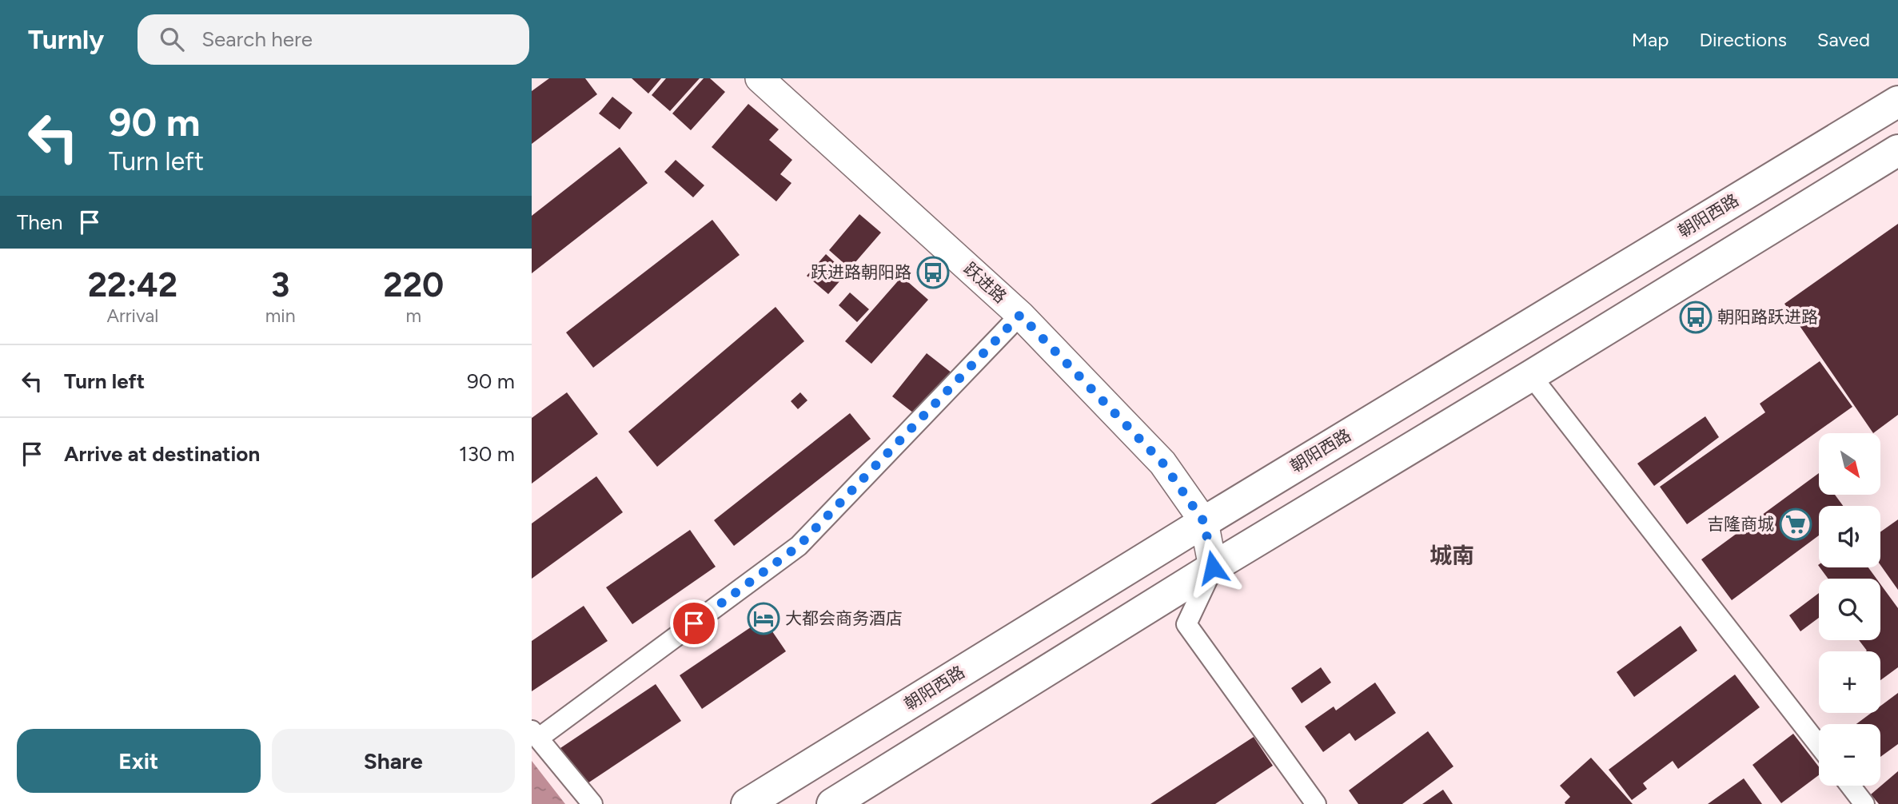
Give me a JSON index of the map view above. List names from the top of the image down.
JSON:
{
  "streets": {
    "main road": ["朝阳西路"],
    "street": ["跃进路"]
  },
  "crossings": [
    ["朝阳西路", "跃进路"]
  ],
  "districts": ["城南"],
  "places": {
    "bus stop": ["跃进路朝阳路", "朝阳路跃进路"],
    "supermarket": ["吉隆商城"],
    "hotel": ["大都会商务酒店"]
  },
  "north": "bottom right",
  "page": {
    "header": "Turnly",
    "search": "Search here",
    "nav": ["Map", "Directions", "Saved"],
    "turn": ["90 m", "Turn left"],
    "then": "Then",
    "eta": [
      "22:42",
      "Arrival",
      "3",
      "min",
      "220",
      "m"
    ],
    "list": [
      {
        "name": "Turn left",
        "value": "90 m"
      },
      {
        "name": "Arrive at destination",
        "value": "130 m"
      }
    ],
    "map_buttons": ["+", "−"],
    "buttons": ["Exit", "Share"]
  }
}
